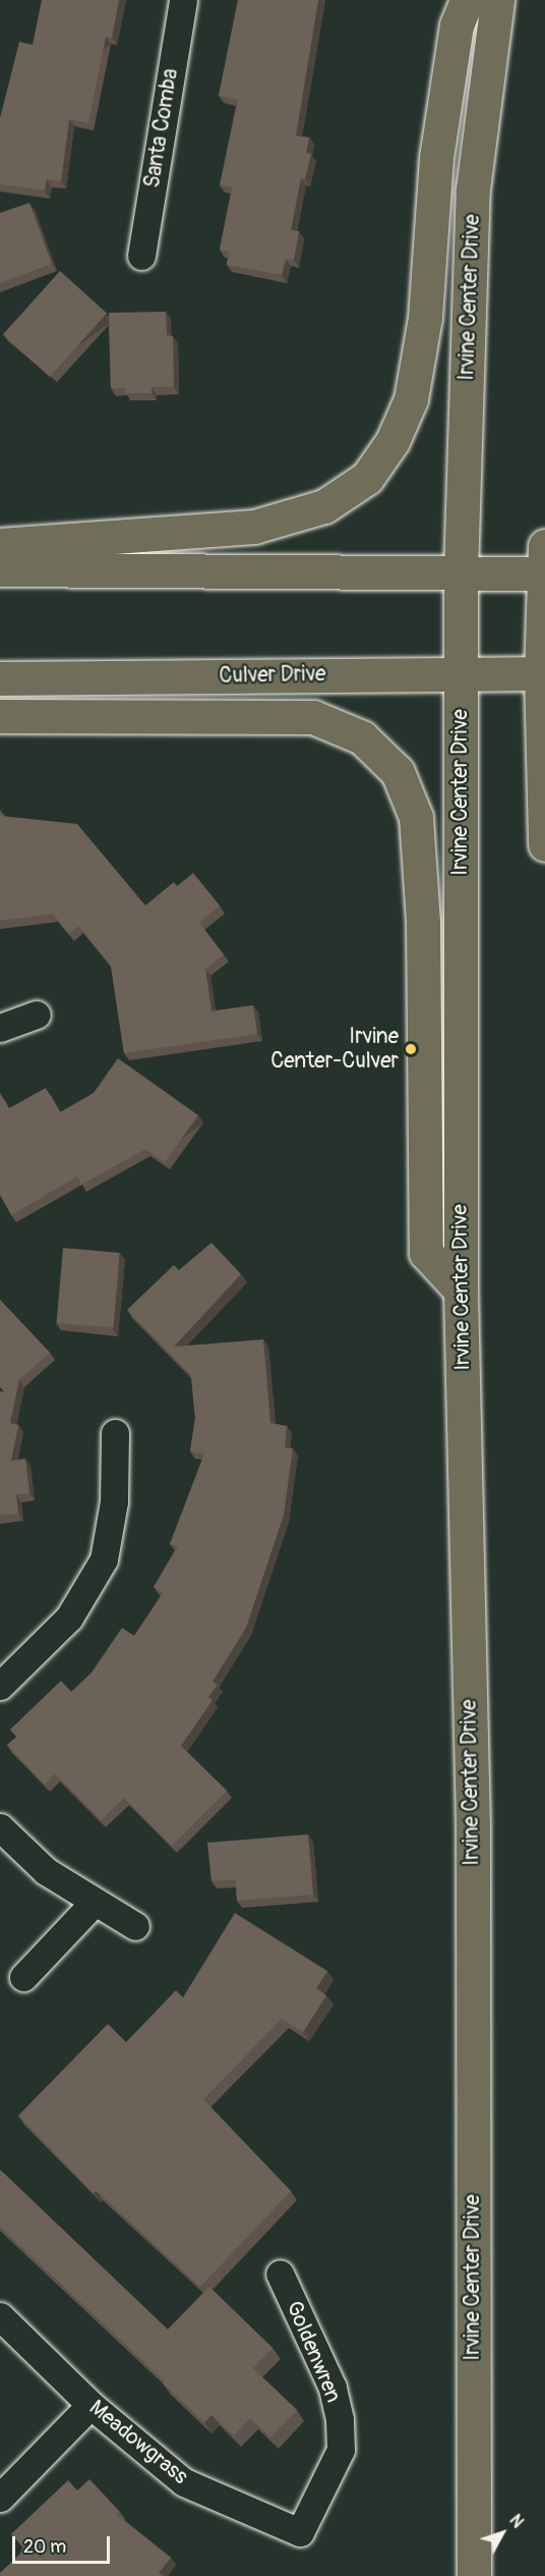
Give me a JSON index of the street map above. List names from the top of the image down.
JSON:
{
  "streets": {
    "main road": ["Irvine Center Drive", "Culver Drive"],
    "street": ["Santa Comba", "Goldenwren", "Meadowgrass"]
  },
  "crossings": [
    ["Irvine Center Drive", "Culver Drive"],
    ["Goldenwren", "Meadowgrass"]
  ],
  "places": ["Irvine Center-Culver"],
  "scale_bar": "20 m",
  "north": "top right"
}
